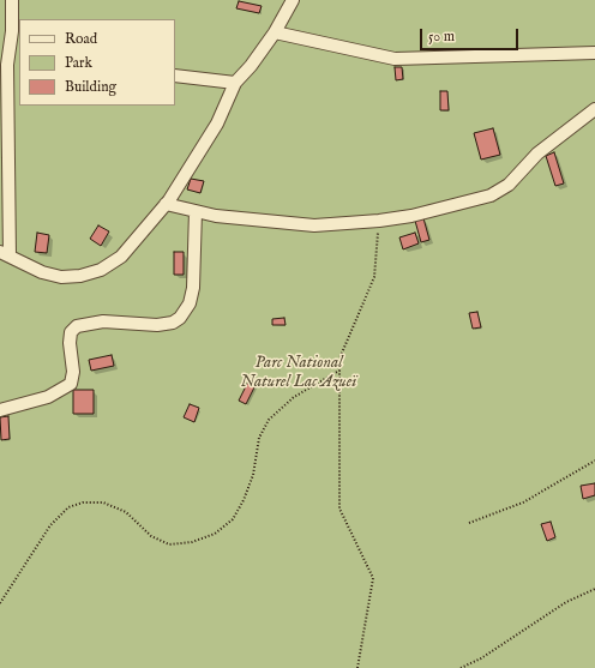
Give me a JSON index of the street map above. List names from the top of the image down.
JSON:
{
  "parks": ["Parc National Naturel Lac Azueï"],
  "legend": ["Road", "Park", "Building"],
  "scale_bar": "50 m"
}
